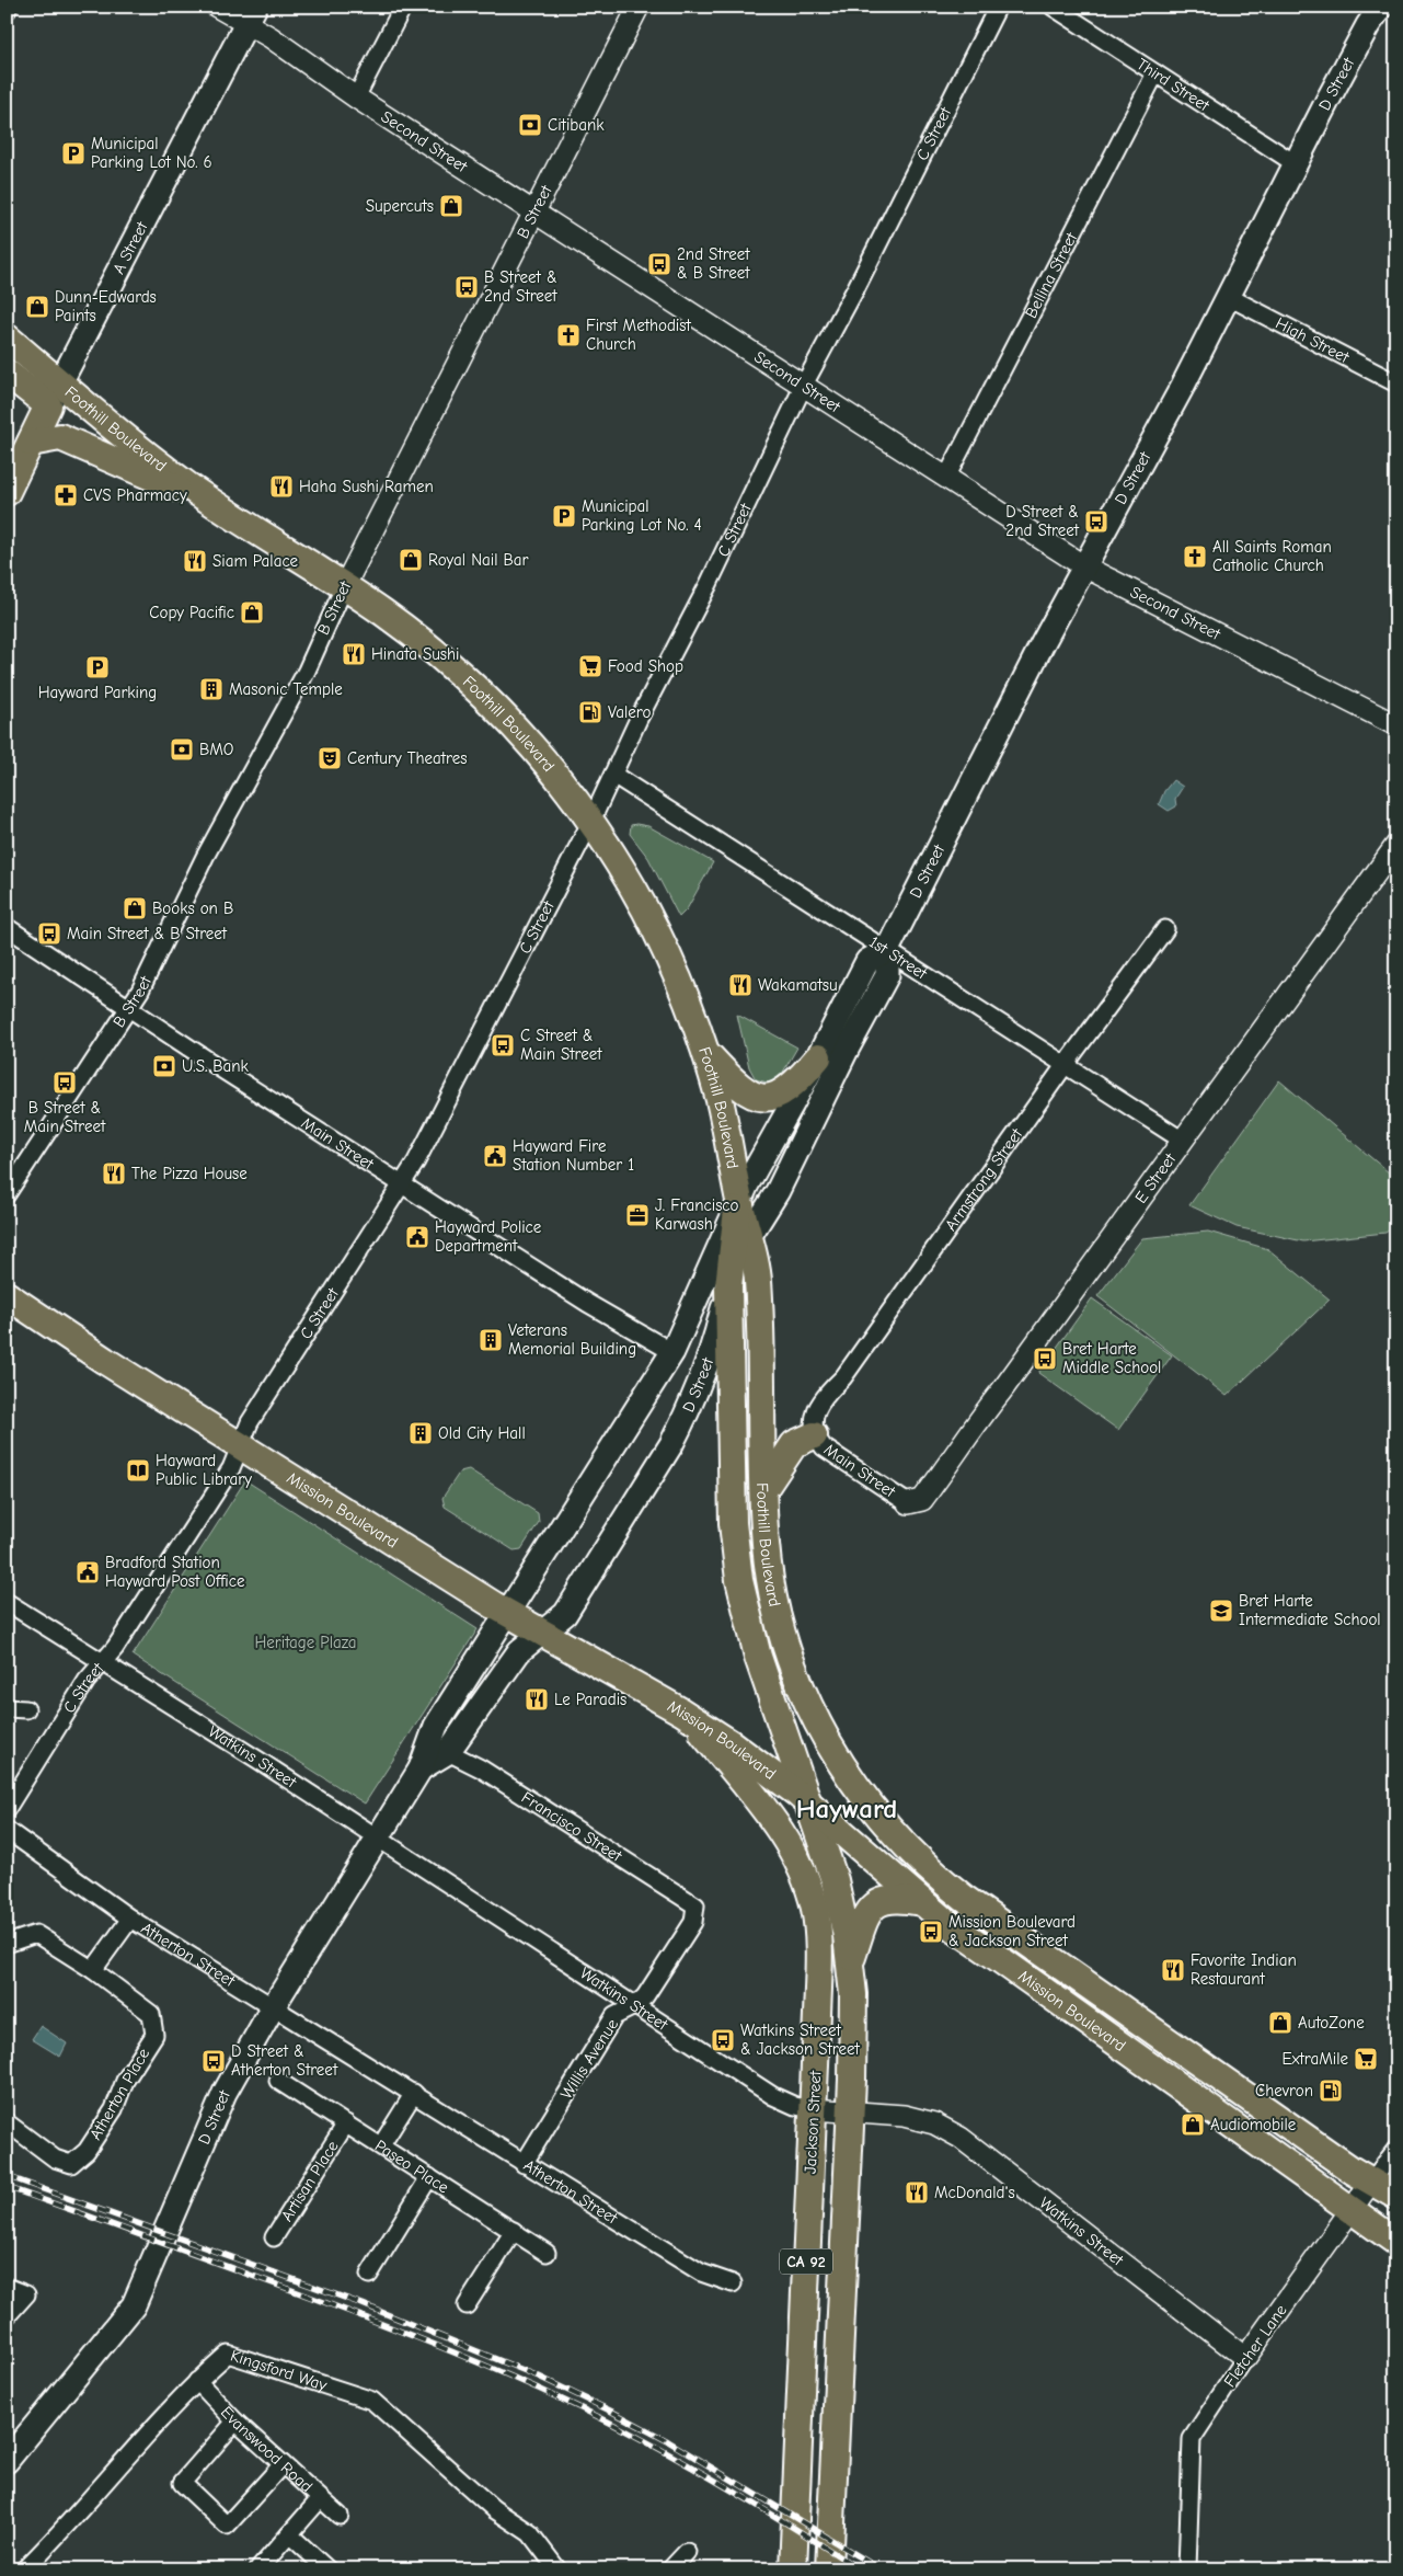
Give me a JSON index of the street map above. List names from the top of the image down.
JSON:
{
  "streets": {
    "main road": [
      "D Street",
      "A Street",
      "Foothill Boulevard",
      "Mission Boulevard",
      "Jackson Street",
      "CA 92"
    ],
    "street": [
      "Third Street",
      "C Street",
      "Second Street",
      "B Street",
      "Bellina Street",
      "High Street",
      "1st Street",
      "Main Street",
      "E Street",
      "Armstrong Street",
      "Watkins Street",
      "Francisco Street",
      "Atherton Street",
      "Willis Avenue",
      "Atherton Place",
      "Paseo Place",
      "Artisan Place",
      "Fletcher Lane",
      "Kingsford Way",
      "Evanswood Road"
    ]
  },
  "crossings": [
    ["D Street", "Third Street"],
    ["D Street", "Second Street"],
    ["D Street", "High Street"],
    ["D Street", "Foothill Boulevard"],
    ["D Street", "1st Street"],
    ["D Street", "Main Street"],
    ["D Street", "Mission Boulevard"],
    ["D Street", "Watkins Street"],
    ["D Street", "Francisco Street"],
    ["D Street", "Atherton Street"],
    ["Third Street", "Bellina Street"],
    ["C Street", "Second Street"],
    ["C Street", "Foothill Boulevard"],
    ["C Street", "1st Street"],
    ["C Street", "Main Street"],
    ["C Street", "Mission Boulevard"],
    ["C Street", "Watkins Street"],
    ["Second Street", "B Street"],
    ["Second Street", "A Street"],
    ["Second Street", "Bellina Street"],
    ["B Street", "Foothill Boulevard"],
    ["B Street", "Main Street"],
    ["A Street", "Foothill Boulevard"],
    ["Foothill Boulevard", "Mission Boulevard"],
    ["Foothill Boulevard", "CA 92"],
    ["1st Street", "E Street"],
    ["1st Street", "Armstrong Street"],
    ["Main Street", "E Street"],
    ["Main Street", "Armstrong Street"],
    ["Mission Boulevard", "Jackson Street"],
    ["Mission Boulevard", "CA 92"],
    ["Mission Boulevard", "Fletcher Lane"],
    ["Watkins Street", "Willis Avenue"],
    ["Watkins Street", "Jackson Street"],
    ["Watkins Street", "CA 92"],
    ["Watkins Street", "Fletcher Lane"],
    ["Francisco Street", "Willis Avenue"],
    ["Atherton Street", "Willis Avenue"],
    ["Atherton Street", "Atherton Place"],
    ["Paseo Place", "Artisan Place"],
    ["Kingsford Way", "Evanswood Road"]
  ],
  "districts": ["Hayward"],
  "parks": ["Heritage Plaza"],
  "places": {
    "bank": ["Citibank", "BMO", "U.S. Bank"],
    "parking": ["Municipal Parking Lot No. 6", "Municipal Parking Lot No. 4", "Hayward Parking"],
    "shop": [
      "Supercuts",
      "Dunn-Edwards Paints",
      "Royal Nail Bar",
      "Copy Pacific",
      "Books on B",
      "AutoZone",
      "Audiomobile"
    ],
    "bus stop": [
      "2nd Street & B Street",
      "B Street & 2nd Street",
      "D Street & 2nd Street",
      "Main Street & B Street",
      "C Street & Main Street",
      "B Street & Main Street",
      "Bret Harte Middle School",
      "Mission Boulevard & Jackson Street",
      "Watkins Street & Jackson Street",
      "D Street & Atherton Street"
    ],
    "church": ["First Methodist Church", "All Saints Roman Catholic Church"],
    "restaurant": [
      "Haha Sushi Ramen",
      "Siam Palace",
      "Hinata Sushi",
      "Wakamatsu",
      "The Pizza House",
      "Le Paradis",
      "Favorite Indian Restaurant",
      "McDonald's"
    ],
    "pharmacy": ["CVS Pharmacy"],
    "supermarket": ["Food Shop", "ExtraMile"],
    "building": ["Masonic Temple", "Veterans Memorial Building", "Old City Hall"],
    "fuel station": ["Valero", "Chevron"],
    "theatre": ["Century Theatres"],
    "public building": ["Hayward Fire Station Number 1", "Hayward Police Department", "Bradford Station Hayward Post Office"],
    "office": ["J. Francisco Karwash"],
    "library": ["Hayward Public Library"],
    "school or university": ["Bret Harte Intermediate School"]
  }
}
